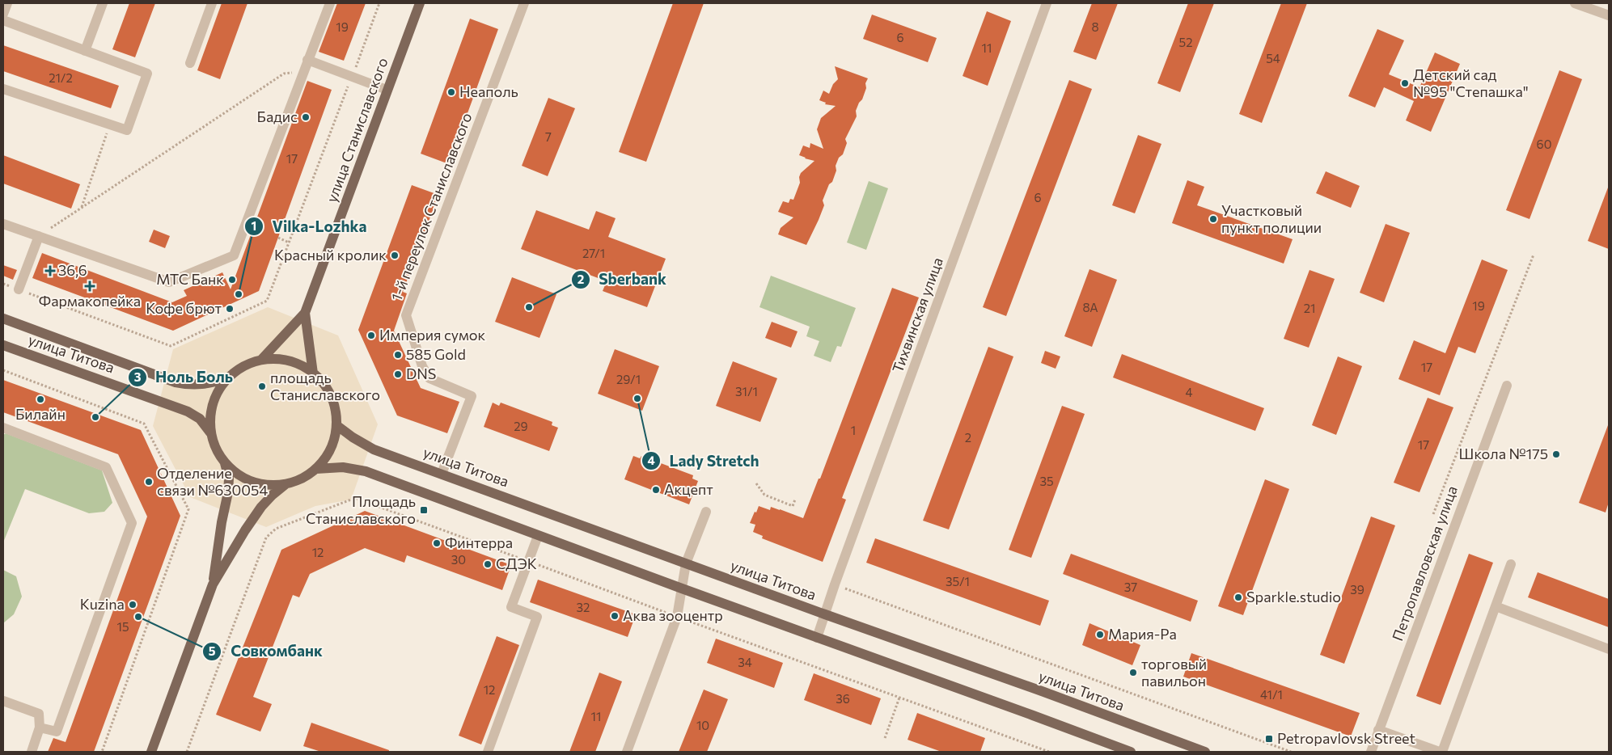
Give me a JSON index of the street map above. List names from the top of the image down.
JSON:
{
  "streets": {
    "main road": ["улица Станиславского", "улица Титова"],
    "street": ["1-й переулок Станиславского", "Тихвинская улица", "Петропавловская улица"]
  },
  "crossings": [
    ["1-й переулок Станиславского", "улица Титова"],
    ["Тихвинская улица", "улица Титова"]
  ],
  "places": {
    "other": [
      "Детский сад №95 \"Степашка\"",
      "Неаполь",
      "Бадис",
      "Участковый пункт полиции",
      "Красный кролик",
      "МТС Банк",
      "Vilka-Lozhka",
      "Sberbank",
      "Кофе брют",
      "Империя сумок",
      "585 Gold",
      "DNS",
      "площадь Станиславского",
      "Lady Stretch",
      "Билайн",
      "Ноль Боль",
      "Школа №175",
      "Отделение связи №630054",
      "Акцепт",
      "Финтерра",
      "СДЭК",
      "Sparkle.studio",
      "Kuzina",
      "Аква зооцентр",
      "Совкомбанк",
      "Мария-Ра",
      "торговый павильон"
    ],
    "health": ["36,6", "Фармакопейка"],
    "transit": ["Площадь Станиславского", "Petropavlovsk Street"]
  },
  "house_numbers": [
    "19",
    "8",
    "6",
    "52",
    "11",
    "54",
    "21/2",
    "7",
    "60",
    "17",
    "6",
    "27/1",
    "19",
    "8А",
    "21",
    "17",
    "29/1",
    "31/1",
    "4",
    "29",
    "1",
    "2",
    "17",
    "35",
    "12",
    "30",
    "35/1",
    "37",
    "39",
    "32",
    "15",
    "34",
    "12",
    "41/1",
    "36",
    "11",
    "10"
  ]
}
